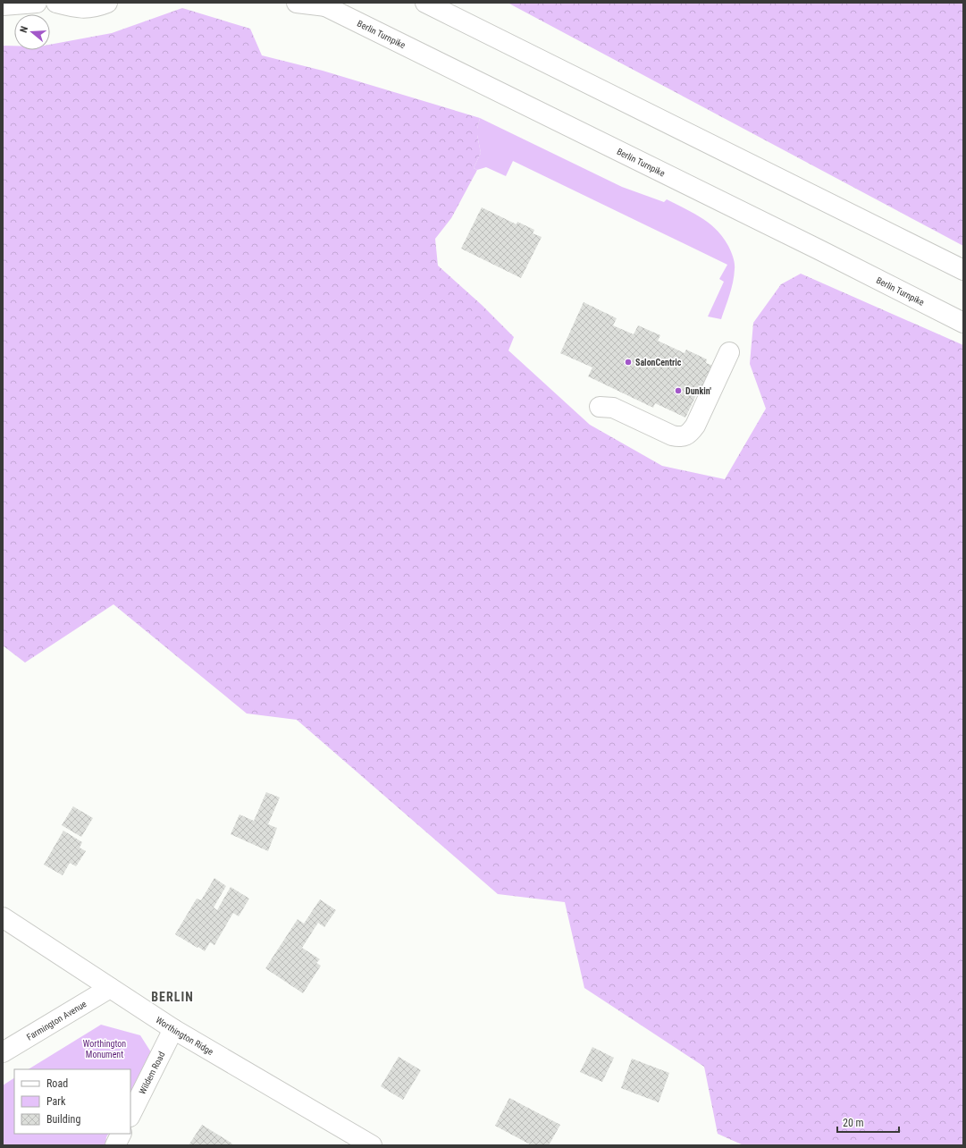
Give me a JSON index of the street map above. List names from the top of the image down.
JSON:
{
  "streets": {
    "main road": [
      "Berlin Turnpike",
      "Farmington Avenue",
      "Worthington Ridge",
      "Wildem Road"
    ]
  },
  "crossings": [
    ["Farmington Avenue", "Worthington Ridge"],
    ["Worthington Ridge", "Wildem Road"]
  ],
  "districts": ["BERLIN"],
  "parks": ["Worthington Monument"],
  "places": ["SalonCentric", "Dunkin'"],
  "legend": ["Road", "Park", "Building"],
  "scale_bar": "20 m",
  "north": "left"
}
